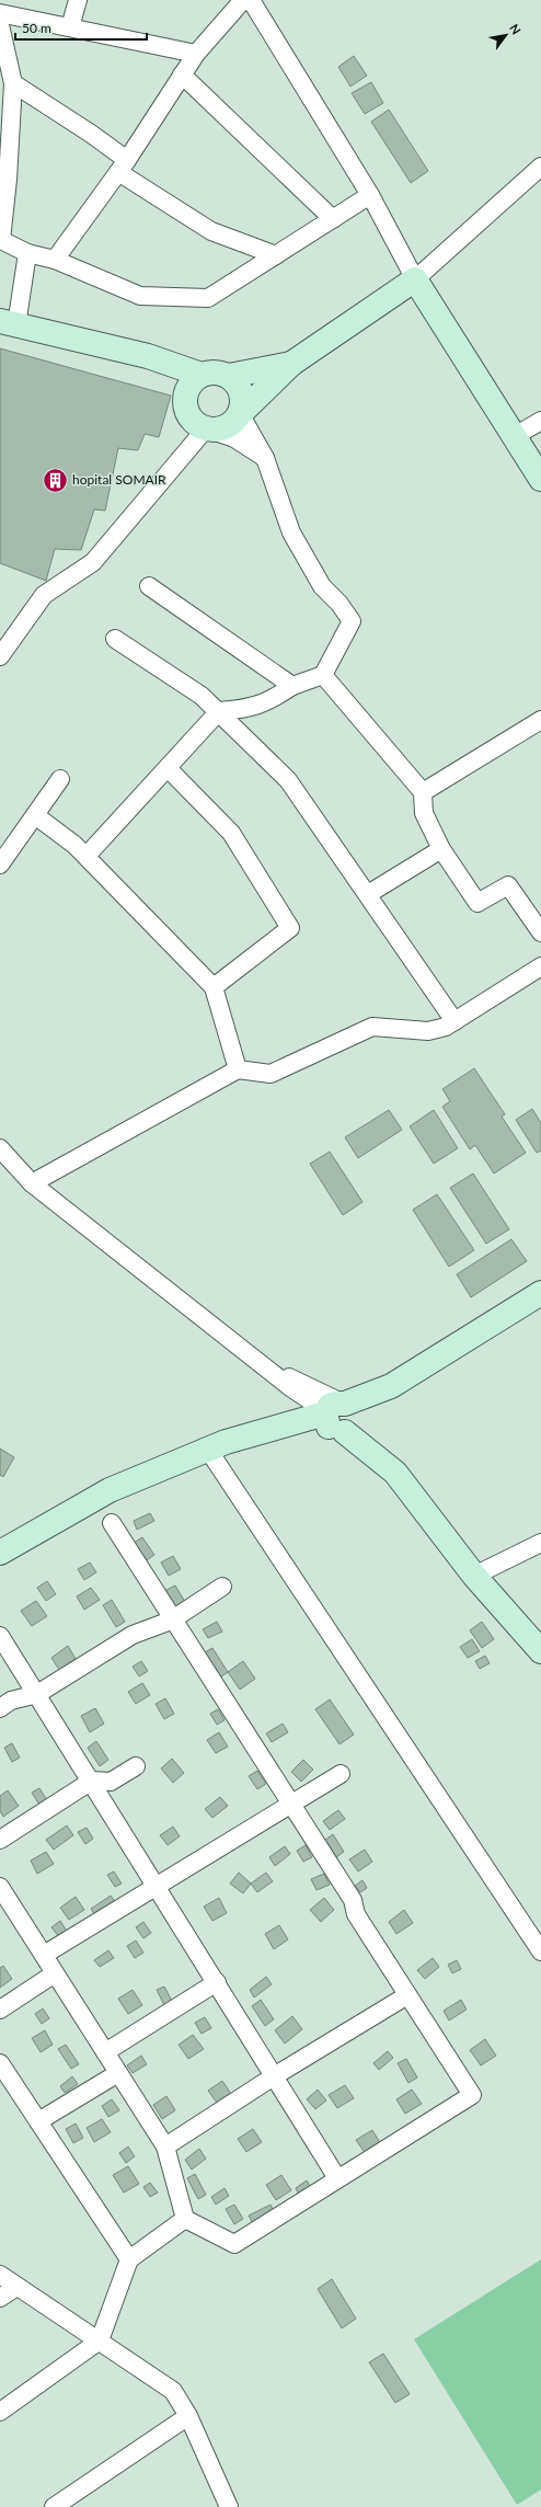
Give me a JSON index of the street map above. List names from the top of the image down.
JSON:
{
  "places": {
    "building": ["hopital SOMAIR"]
  },
  "scale_bar": "50 m",
  "north": "top right"
}
